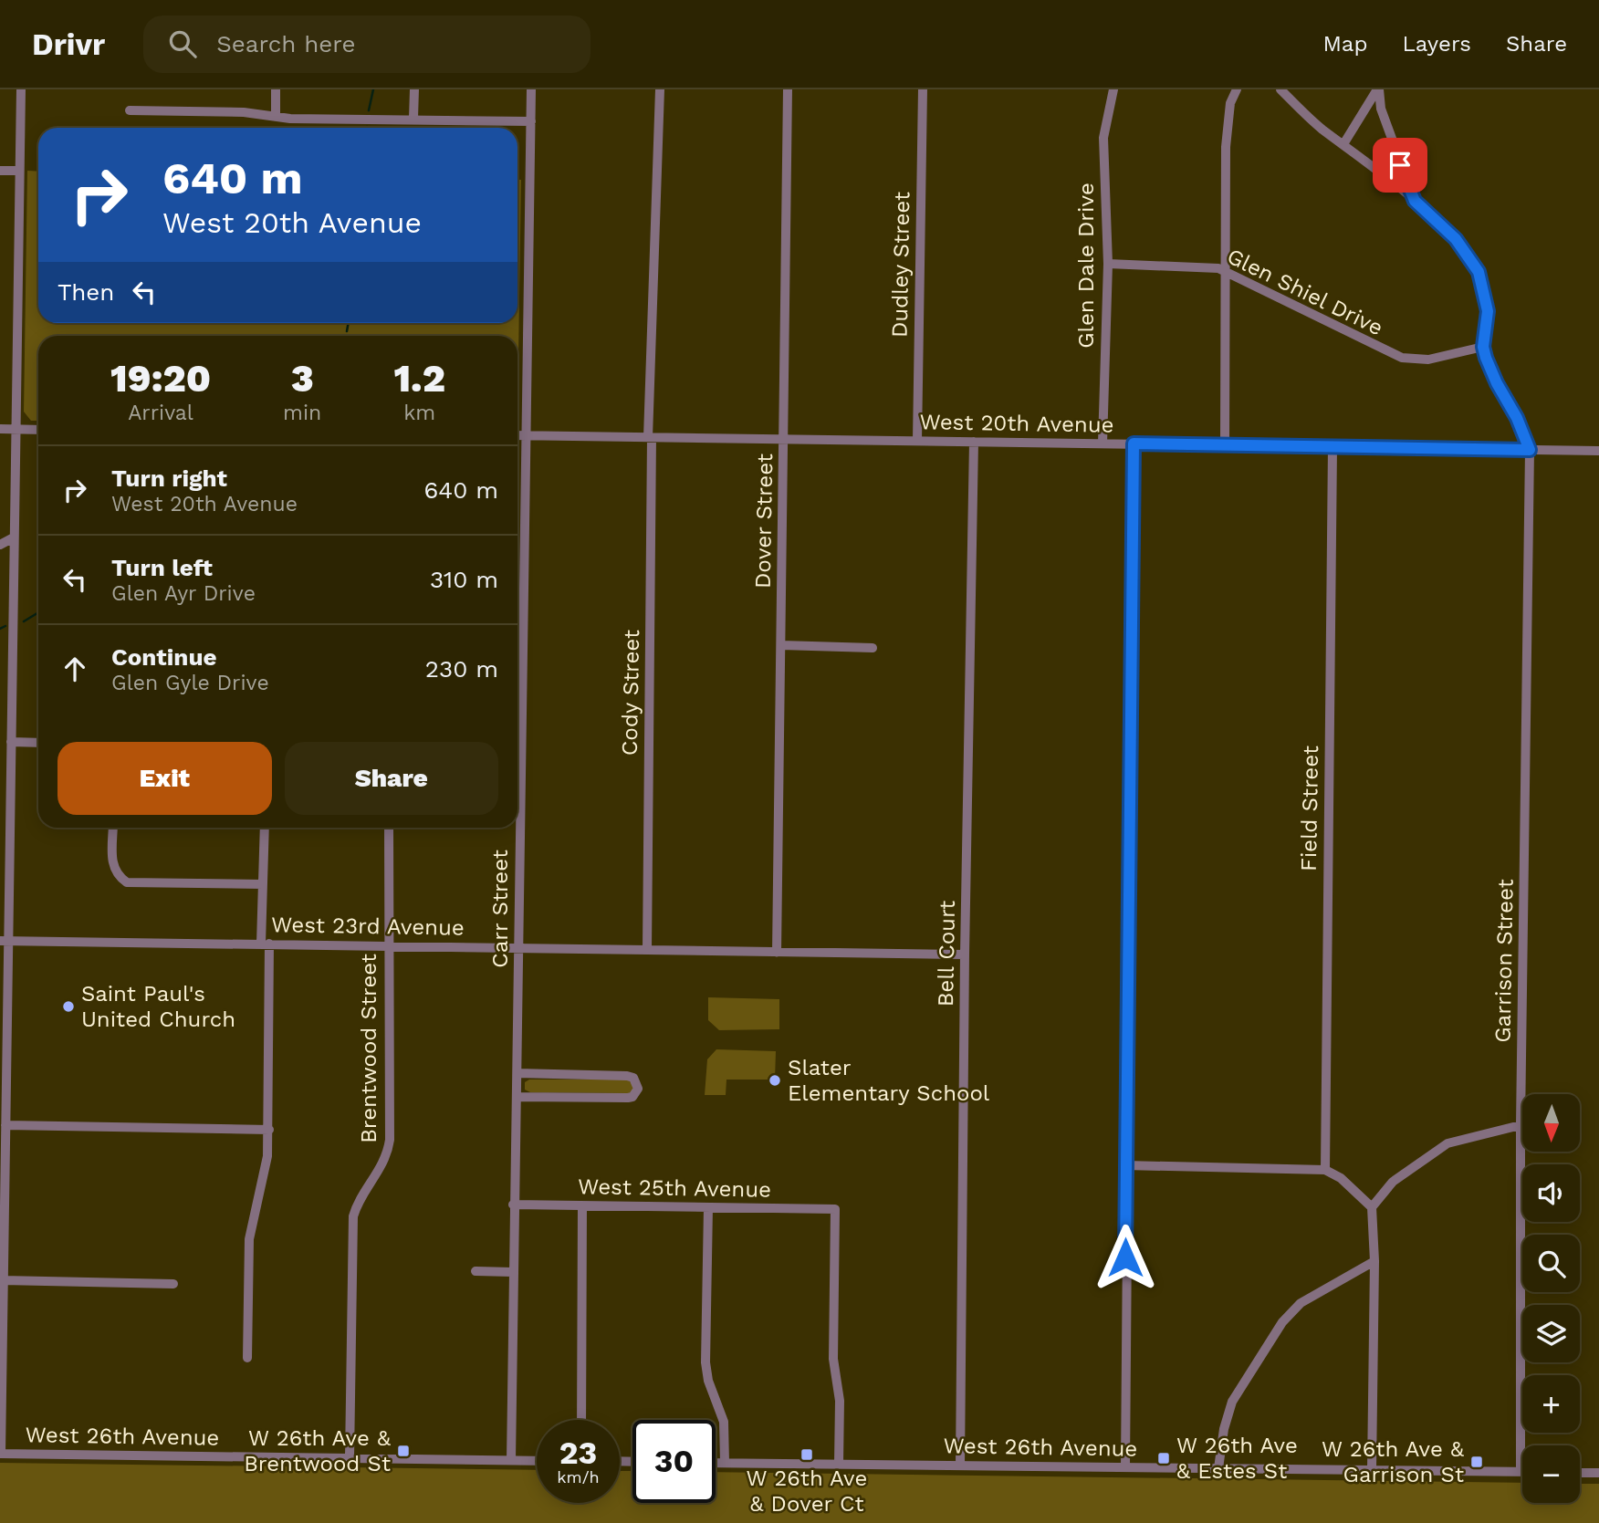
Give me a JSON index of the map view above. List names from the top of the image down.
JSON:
{
  "streets": {
    "street": [
      "Dudley Street",
      "Glen Dale Drive",
      "Glen Shiel Drive",
      "West 20th Avenue",
      "Dover Street",
      "Cody Street",
      "Field Street",
      "Carr Street",
      "West 23rd Avenue",
      "Bell Court",
      "Garrison Street",
      "Brentwood Street",
      "West 25th Avenue",
      "West 26th Avenue"
    ]
  },
  "crossings": [
    ["Dudley Street", "West 20th Avenue"],
    ["Glen Dale Drive", "Glen Shiel Drive"],
    ["Glen Dale Drive", "West 20th Avenue"],
    ["West 20th Avenue", "Dover Street"],
    ["West 20th Avenue", "Cody Street"],
    ["West 20th Avenue", "Field Street"],
    ["West 20th Avenue", "Carr Street"],
    ["West 20th Avenue", "Bell Court"],
    ["West 20th Avenue", "Garrison Street"],
    ["Dover Street", "West 23rd Avenue"],
    ["Cody Street", "West 23rd Avenue"],
    ["Carr Street", "West 23rd Avenue"],
    ["Carr Street", "West 25th Avenue"],
    ["Carr Street", "West 26th Avenue"],
    ["West 23rd Avenue", "Bell Court"],
    ["West 23rd Avenue", "Brentwood Street"],
    ["Bell Court", "West 26th Avenue"],
    ["Garrison Street", "West 26th Avenue"],
    ["Brentwood Street", "West 26th Avenue"],
    ["West 25th Avenue", "West 26th Avenue"]
  ],
  "places": {
    "other": ["Saint Paul's United Church", "Slater Elementary School"],
    "transit": [
      "W 26th Ave & Brentwood St",
      "W 26th Ave & Dover Ct",
      "W 26th Ave & Estes St",
      "W 26th Ave & Garrison St"
    ]
  },
  "north": "bottom",
  "page": {
    "header": "Drivr",
    "search": "Search here",
    "nav": ["Map", "Layers", "Share"],
    "turn": ["640 m", "West 20th Avenue"],
    "then": "Then",
    "eta": [
      "19:20",
      "Arrival",
      "3",
      "min",
      "1.2",
      "km"
    ],
    "list": [
      {
        "name": "Turn right",
        "note": "West 20th Avenue",
        "value": "640 m"
      },
      {
        "name": "Turn left",
        "note": "Glen Ayr Drive",
        "value": "310 m"
      },
      {
        "name": "Continue",
        "note": "Glen Gyle Drive",
        "value": "230 m"
      }
    ],
    "buttons": ["Exit", "Share"],
    "map_buttons": ["+", "−"],
    "speed": "23 km/h",
    "limit": "30"
  }
}
